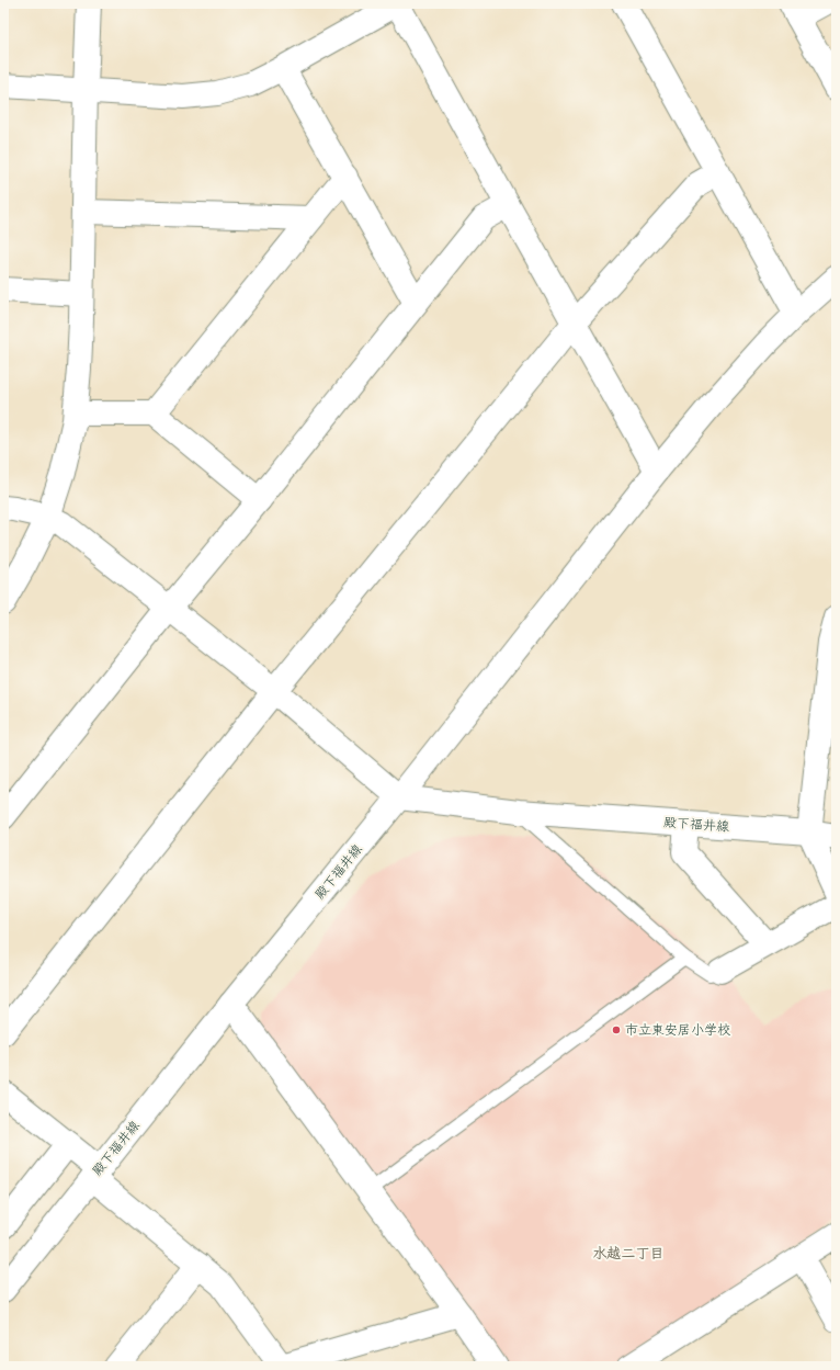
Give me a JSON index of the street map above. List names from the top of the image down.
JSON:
{
  "streets": {
    "street": ["殿下福井線"]
  },
  "districts": ["水越二丁目"],
  "places": ["市立東安居小学校"]
}
